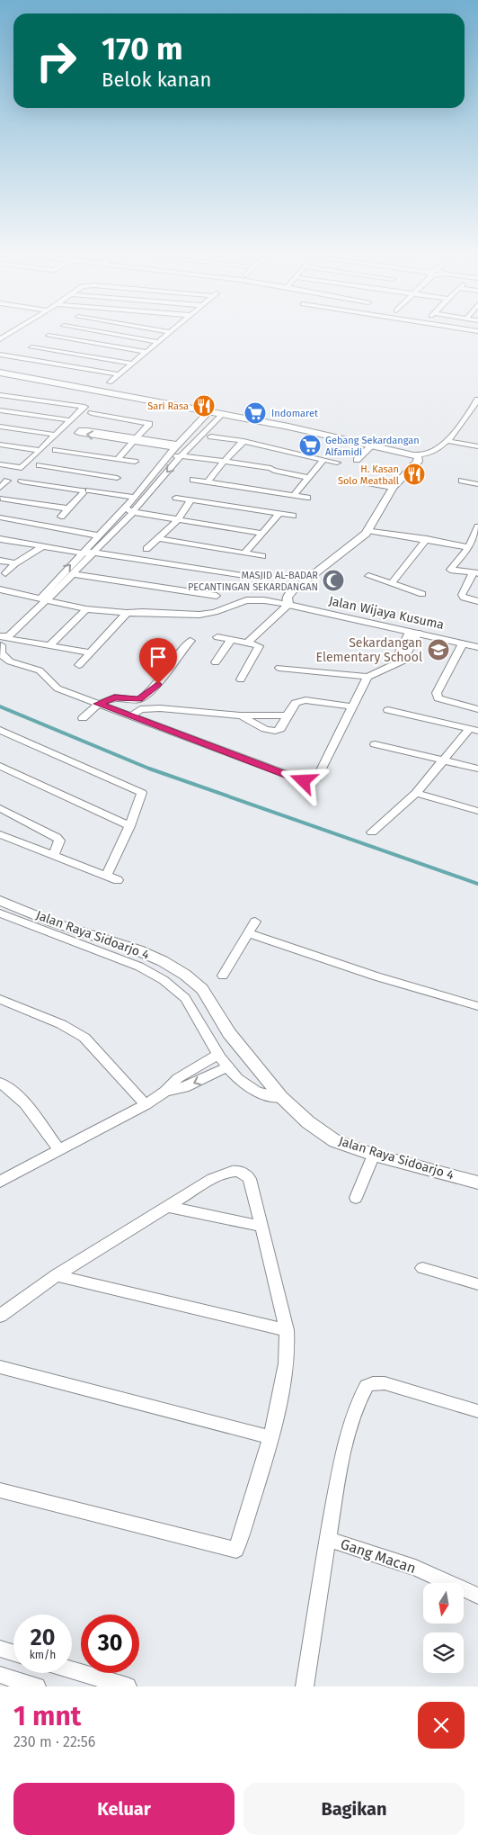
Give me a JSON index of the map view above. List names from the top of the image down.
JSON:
{
  "streets": {
    "street": ["Jalan Wijaya Kusuma", "Jalan Raya Sidoarjo 4", "Gang Macan"]
  },
  "places": {
    "restaurant": ["Sari Rasa", "H. Kasan Solo Meatball"],
    "supermarket": ["Indomaret", "Gebang Sekardangan Alfamidi"],
    "mosque": ["MASJID AL-BADAR PECANTINGAN SEKARDANGAN"],
    "school or university": ["Sekardangan Elementary School"]
  },
  "north": "bottom",
  "page": {
    "turn": ["170 m", "Belok kanan"],
    "speed": "20 km/h",
    "limit": "30",
    "heading": ["1 mnt", "230 m · 22:56"],
    "buttons": ["Keluar", "Bagikan"]
  }
}
